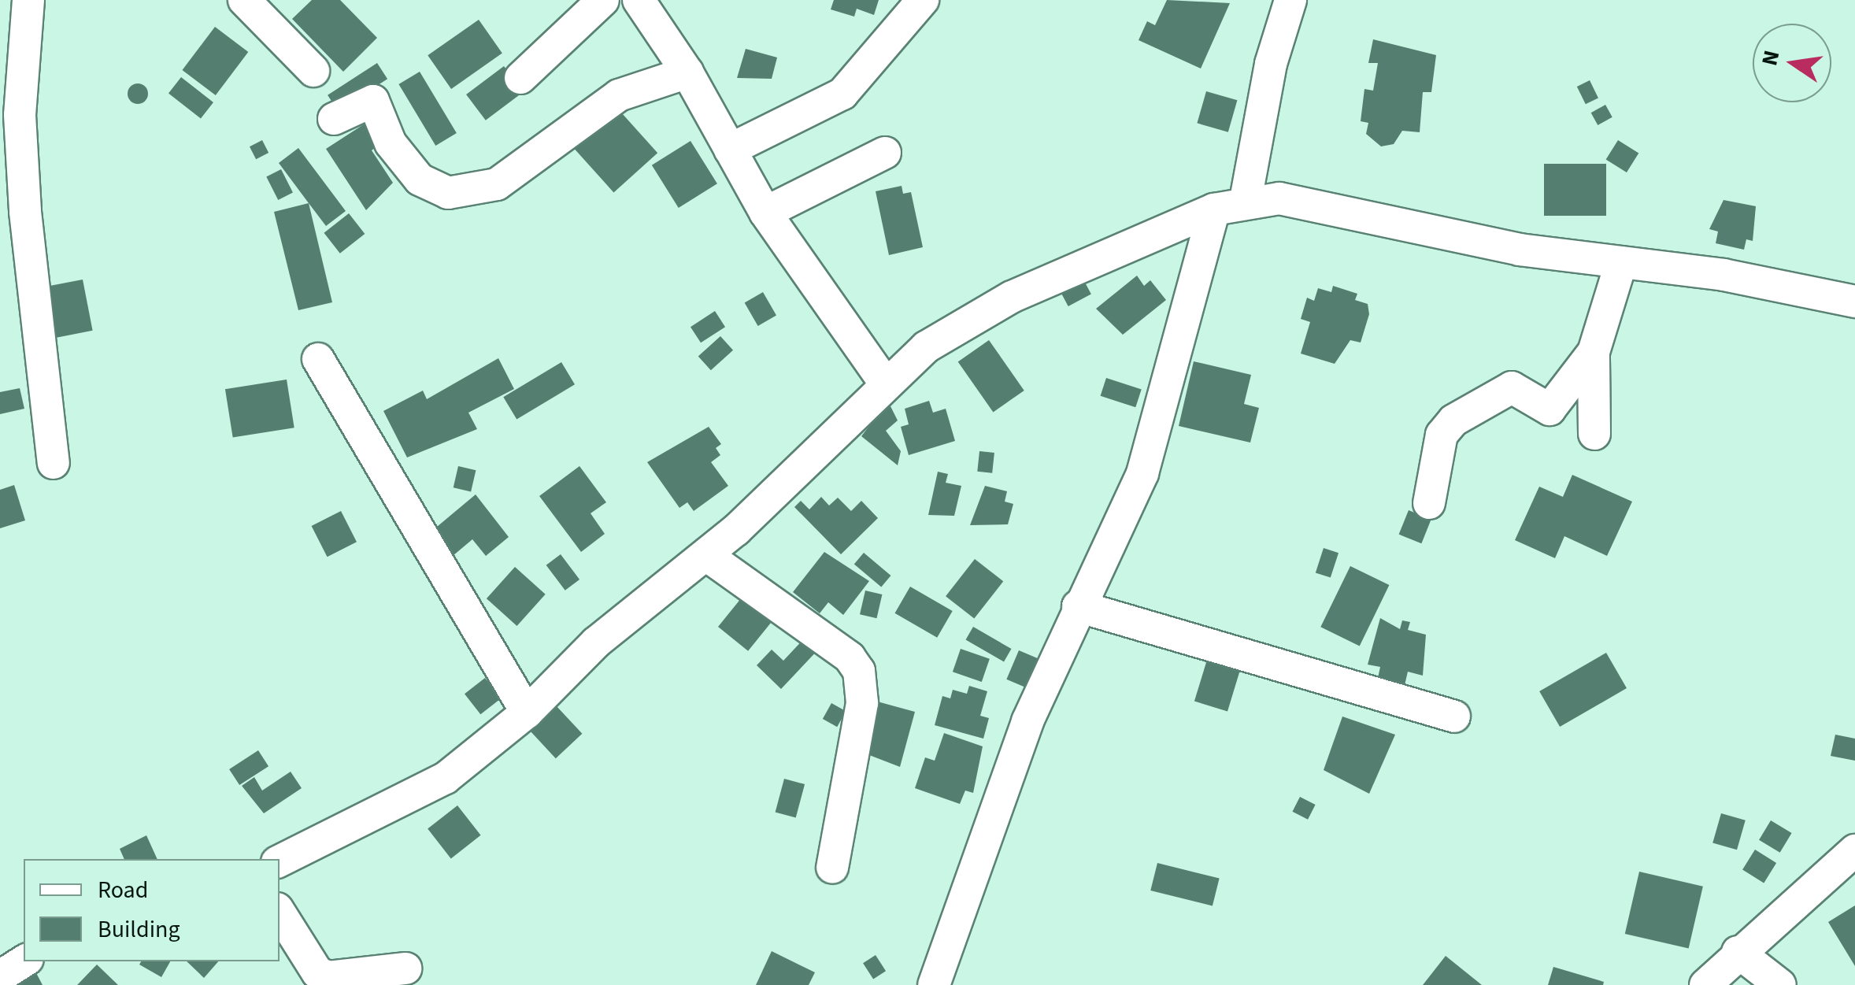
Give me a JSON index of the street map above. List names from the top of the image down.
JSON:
{
  "legend": ["Road", "Building"],
  "north": "left"
}
